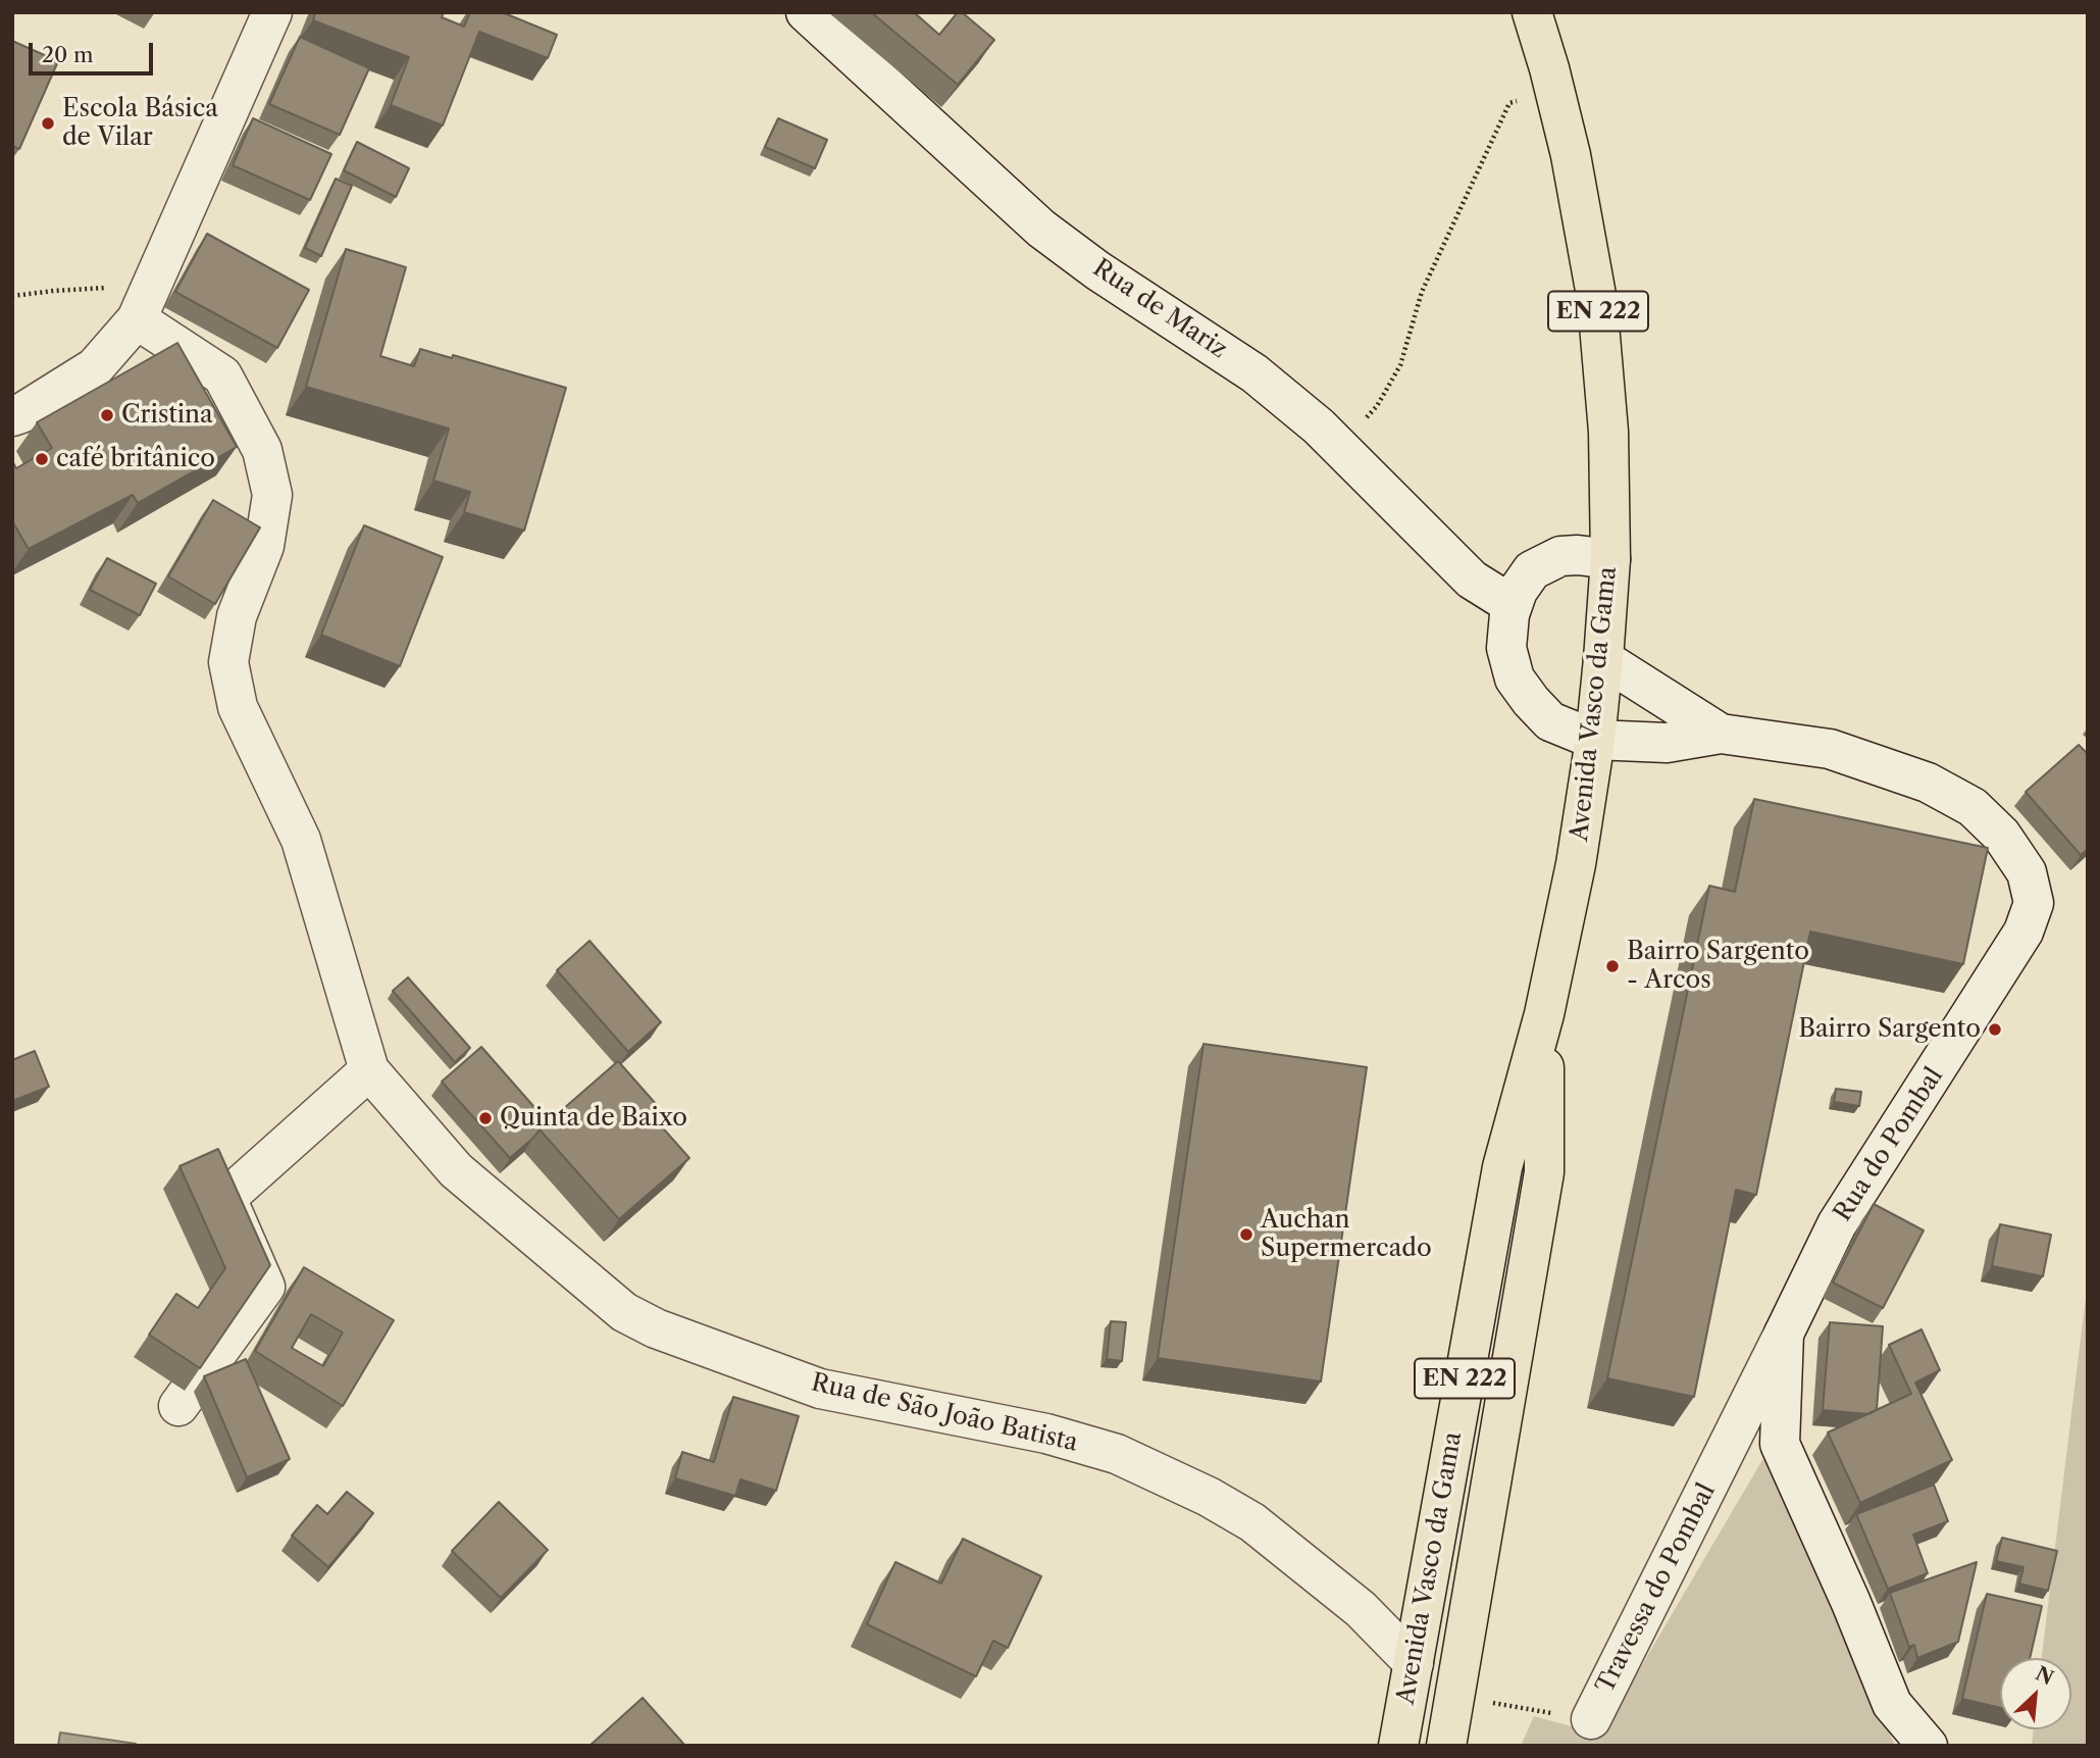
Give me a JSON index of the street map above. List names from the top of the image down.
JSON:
{
  "streets": {
    "main road": ["EN 222", "Avenida Vasco da Gama"],
    "street": [
      "Rua de Mariz",
      "Rua do Pombal",
      "Rua de São João Batista",
      "Travessa do Pombal"
    ]
  },
  "crossings": [
    ["Avenida Vasco da Gama", "Rua do Pombal"],
    ["Avenida Vasco da Gama", "Rua de São João Batista"],
    ["Avenida Vasco da Gama", "Travessa do Pombal"],
    ["Rua do Pombal", "Travessa do Pombal"]
  ],
  "places": [
    "Escola Básica de Vilar",
    "Cristina",
    "café britânico",
    "Bairro Sargento - Arcos",
    "Bairro Sargento",
    "Quinta de Baixo",
    "Auchan Supermercado"
  ],
  "scale_bar": "20 m",
  "north": "top right"
}
